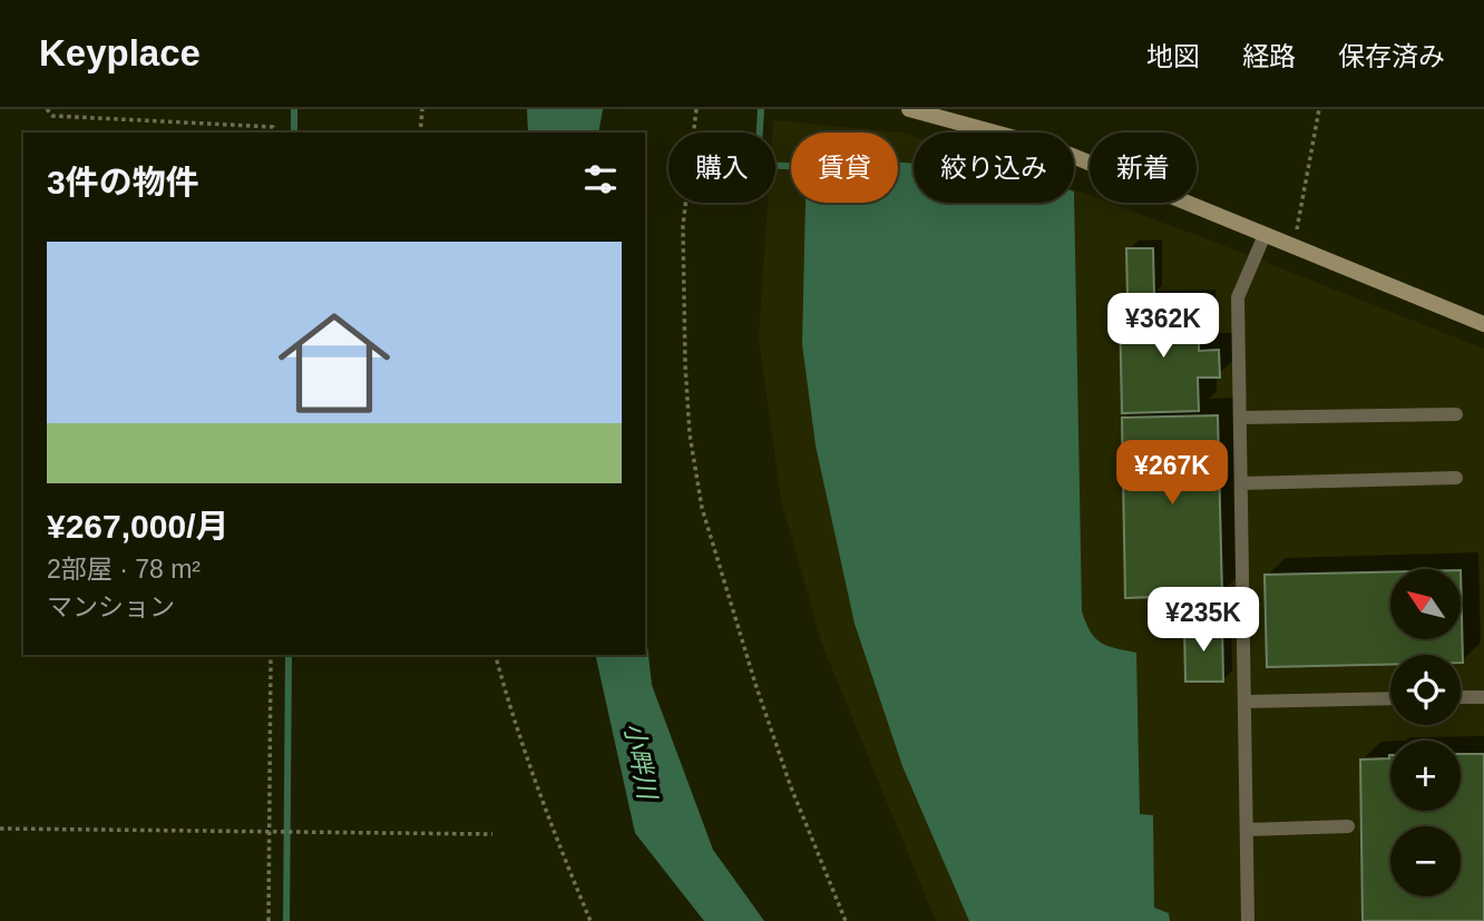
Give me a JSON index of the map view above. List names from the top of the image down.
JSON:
{
  "water": ["小畔川"],
  "north": "top left",
  "page": {
    "header": "Keyplace",
    "nav": ["地図", "経路", "保存済み"],
    "chip": [
      "購入",
      "賃貸",
      "絞り込み",
      "新着"
    ],
    "heading": "3件の物件",
    "list": [
      {
        "name": "¥267,000/月",
        "note": "2部屋 · 78 m² · マンション"
      }
    ],
    "price": ["¥362K", "¥267K", "¥235K"],
    "map_buttons": ["+", "−"]
  }
}
